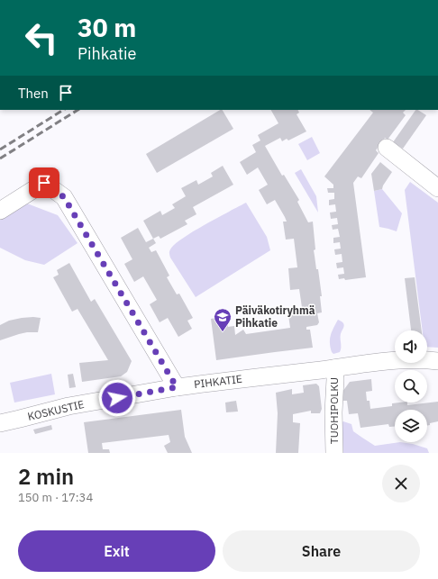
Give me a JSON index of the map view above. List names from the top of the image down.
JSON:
{
  "streets": {
    "street": ["PIHKATIE", "KOSKUSTIE", "TUOHIPOLKU"]
  },
  "crossings": [
    ["PIHKATIE", "KOSKUSTIE"],
    ["PIHKATIE", "TUOHIPOLKU"]
  ],
  "places": {
    "school or university": ["Päiväkotiryhmä Pihkatie"]
  },
  "page": {
    "turn": ["30 m", "Pihkatie"],
    "then": "Then",
    "heading": ["2 min", "150 m · 17:34"],
    "buttons": ["Exit", "Share"]
  }
}
